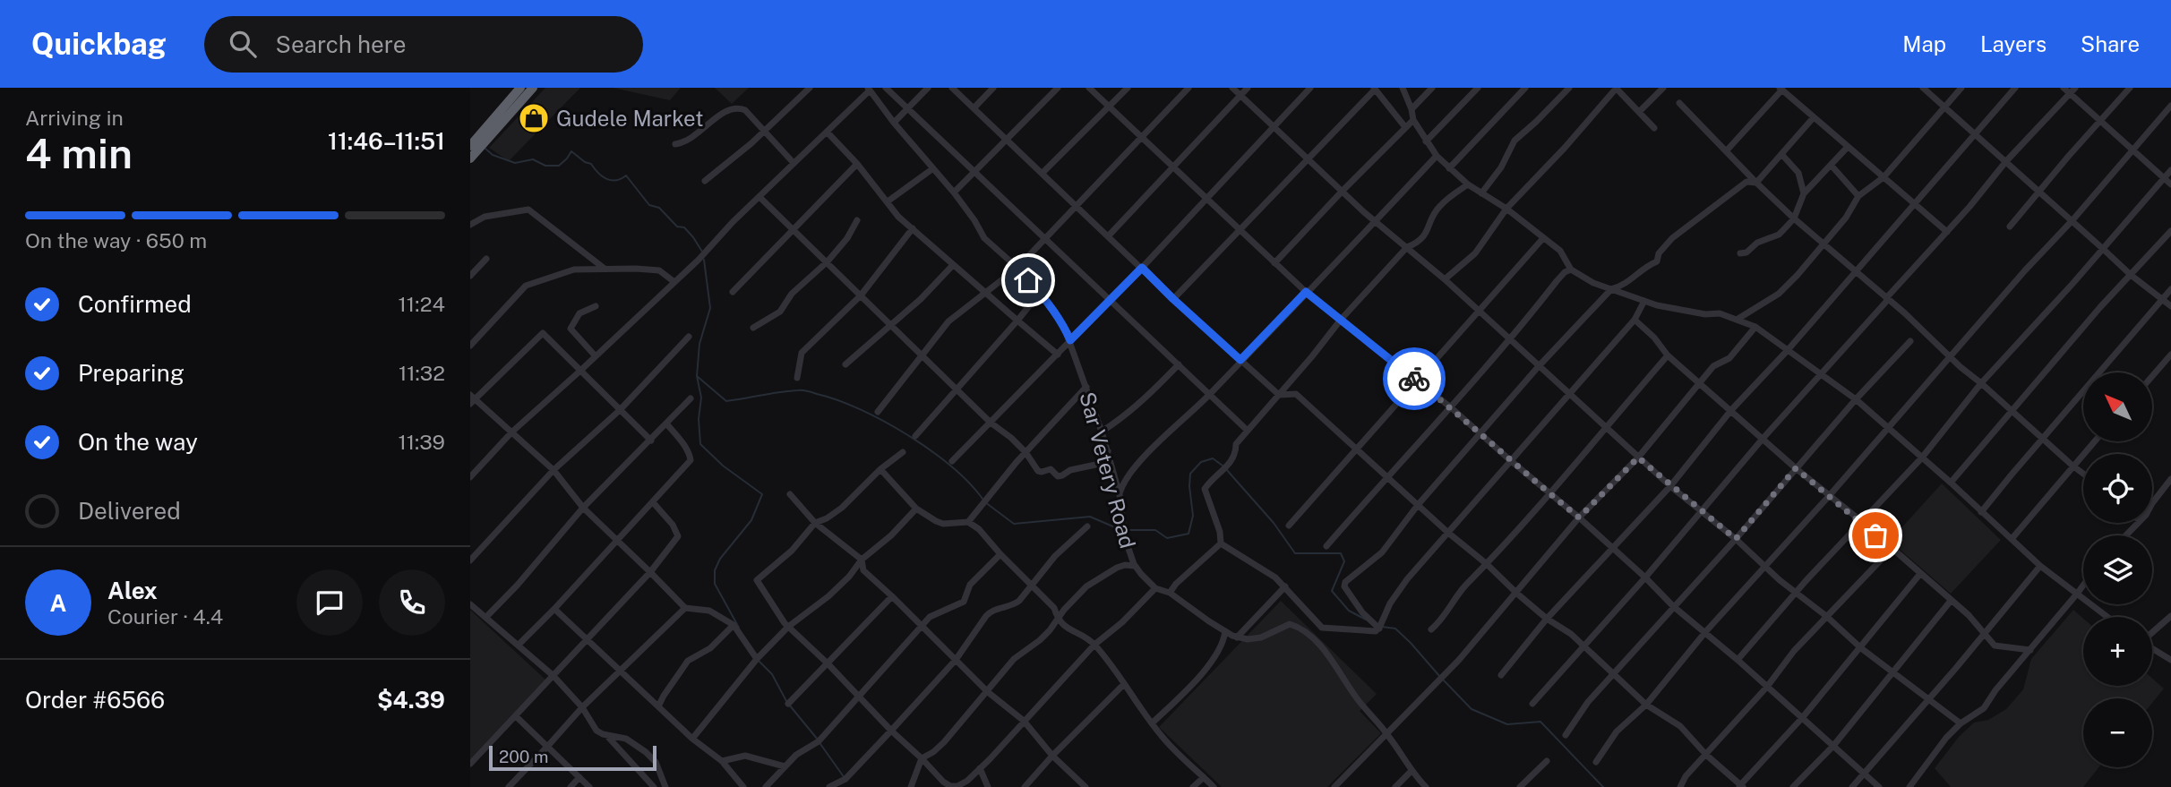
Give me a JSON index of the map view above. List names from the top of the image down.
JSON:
{
  "streets": {
    "street": ["Sar Vetery Road"]
  },
  "places": {
    "shop": ["Gudele Market"]
  },
  "scale_bar": "200 m",
  "north": "top left",
  "page": {
    "header": "Quickbag",
    "search": "Search here",
    "nav": ["Map", "Layers", "Share"],
    "heading": ["4 min", "Arriving in", "11:46–11:51"],
    "panel": [
      "Alex",
      "Courier · 4.4",
      "Order #6566",
      "$4.39"
    ],
    "bar": "On the way · 650 m",
    "list": [
      ["Confirmed", "11:24"],
      ["Preparing", "11:32"],
      ["On the way", "11:39"],
      "Delivered"
    ],
    "map_buttons": ["+", "−"],
    "round": "A",
    "scale": "200 m"
  }
}
